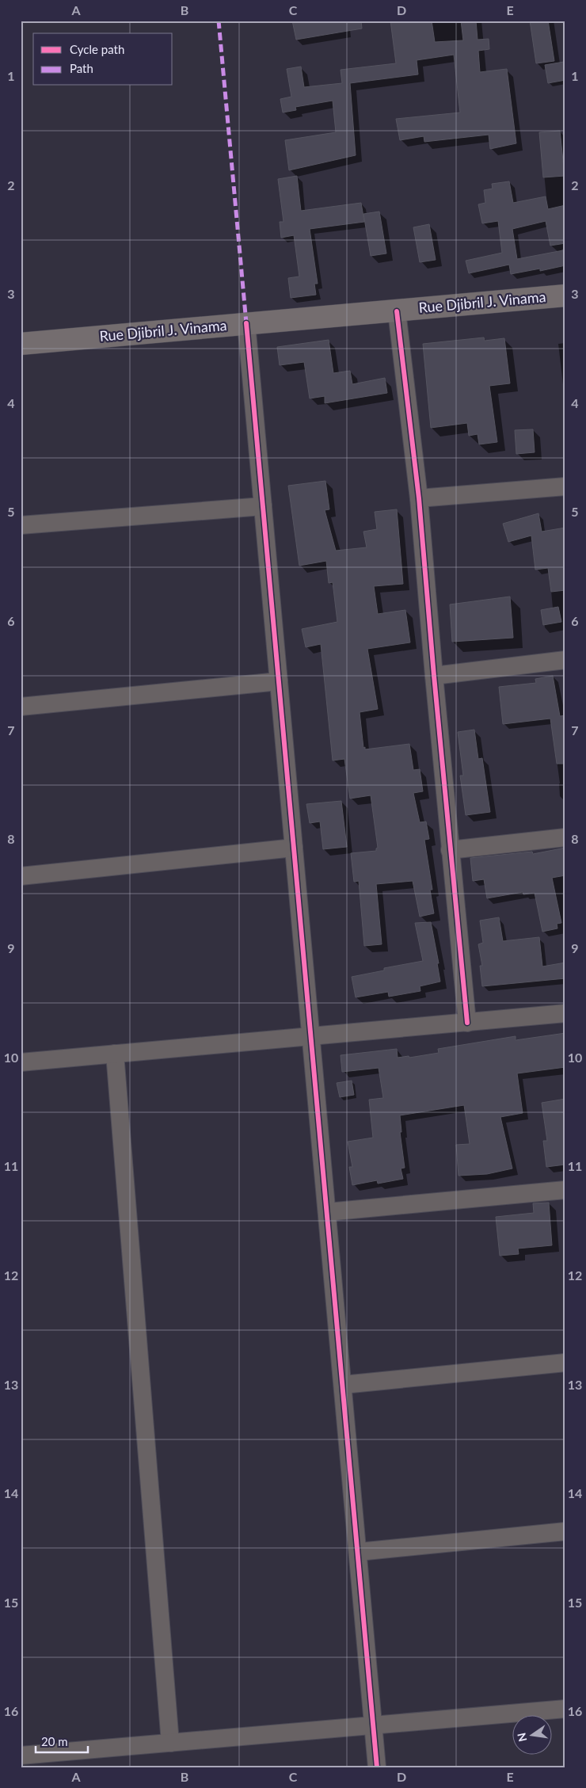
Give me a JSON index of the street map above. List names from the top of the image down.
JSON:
{
  "streets": {
    "street": ["Rue Djibril J. Vinama"]
  },
  "legend": ["Cycle path", "Path"],
  "scale_bar": "20 m",
  "north": "left",
  "grid": {
    "columns": [
      "A",
      "B",
      "C",
      "D",
      "E"
    ],
    "rows": [
      "1",
      "2",
      "3",
      "4",
      "5",
      "6",
      "7",
      "8",
      "9",
      "10",
      "11",
      "12",
      "13",
      "14",
      "15",
      "16"
    ]
  }
}
